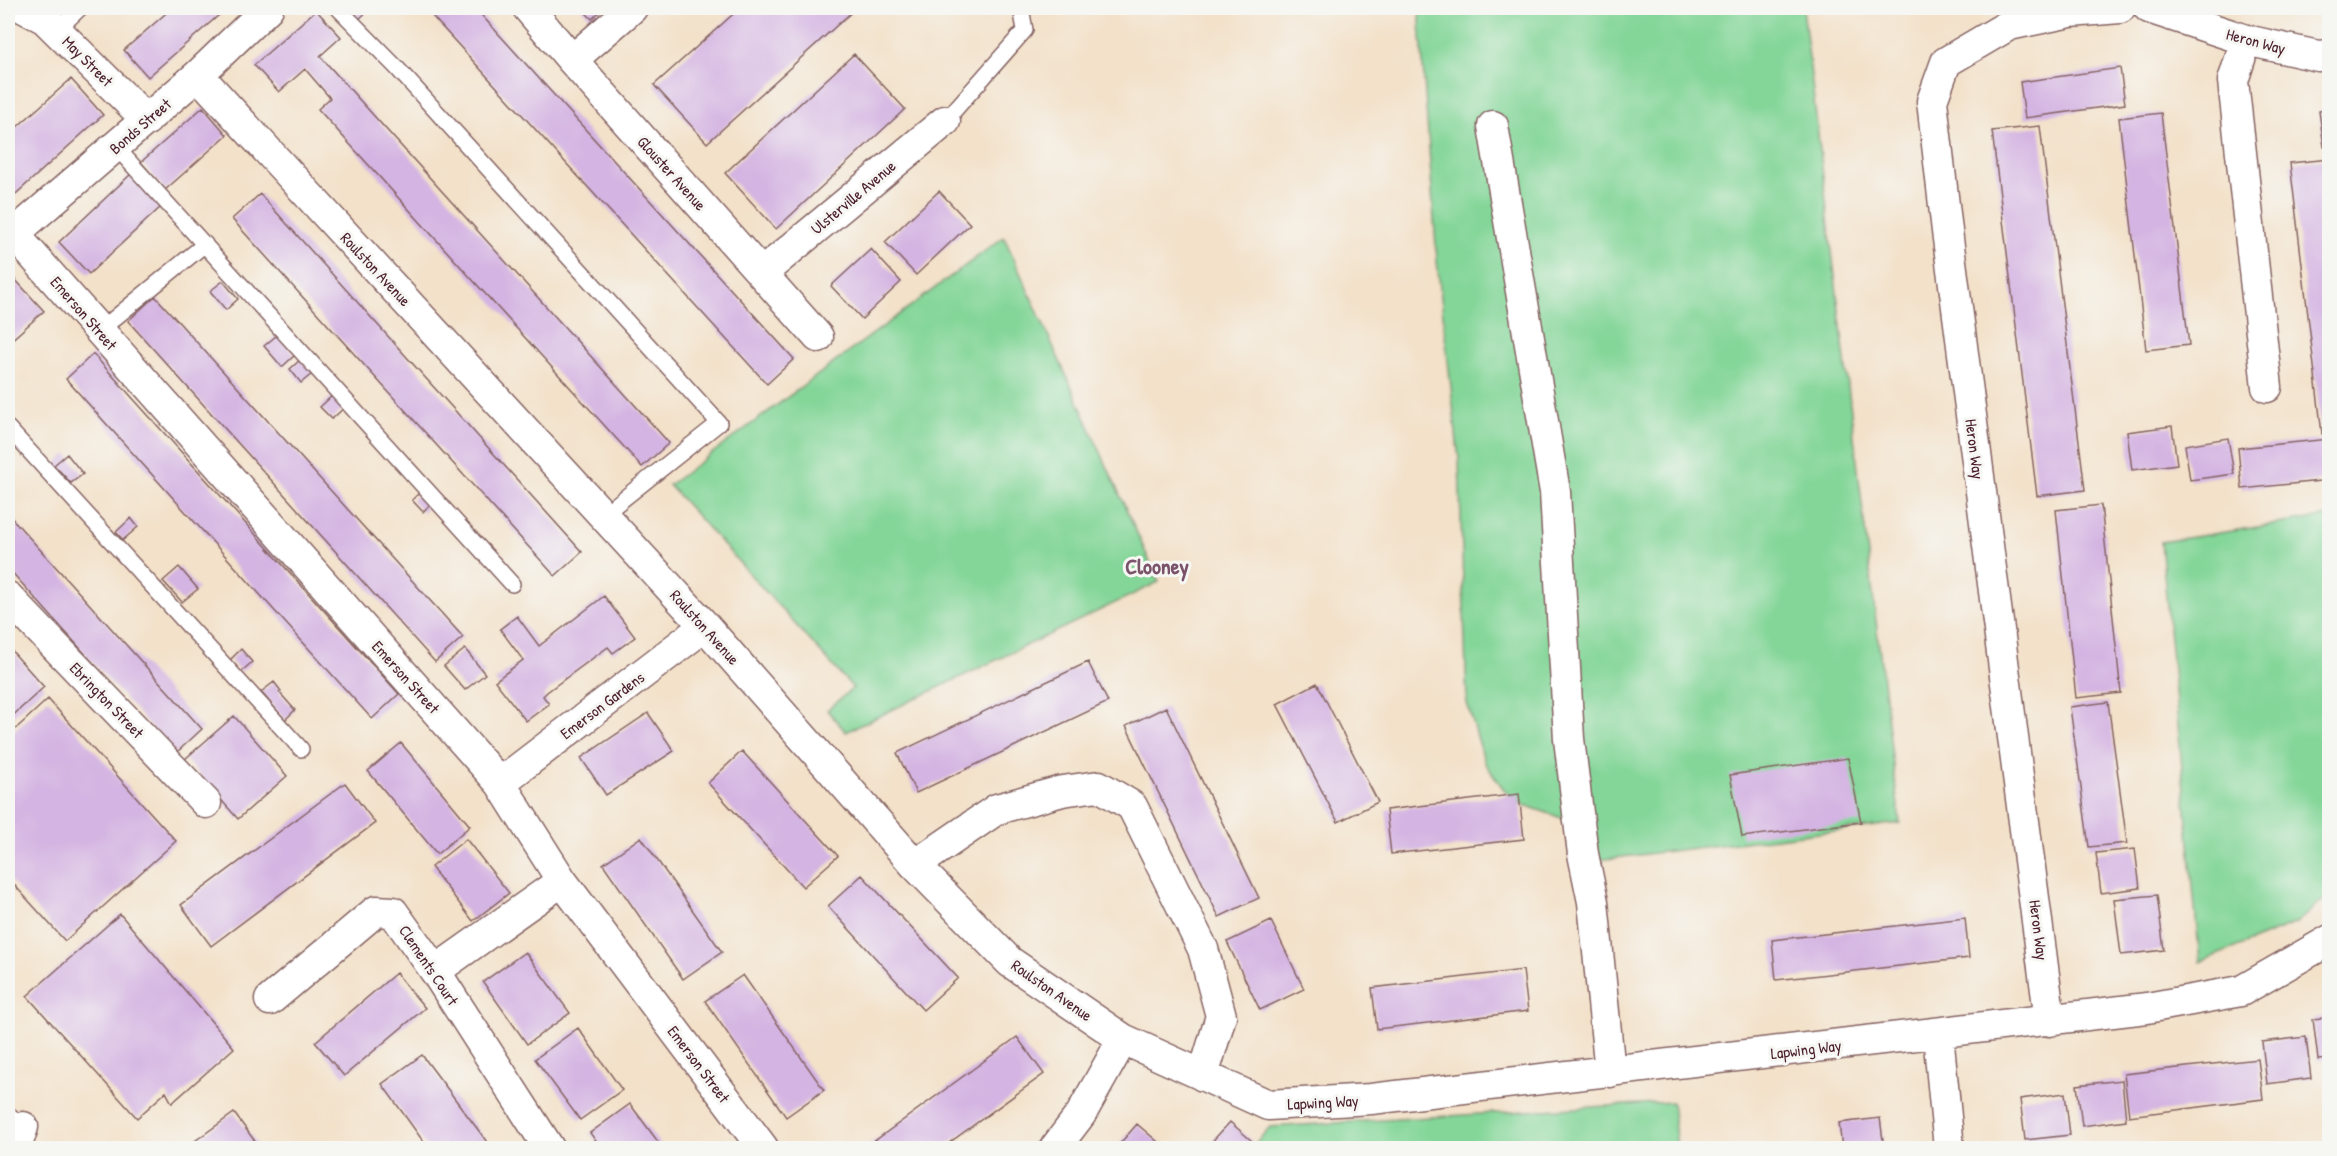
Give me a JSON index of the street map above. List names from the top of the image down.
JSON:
{
  "streets": {
    "street": [
      "Heron Way",
      "May Street",
      "Bonds Street",
      "Glouster Avenue",
      "Ulsterville Avenue",
      "Roulston Avenue",
      "Emerson Street",
      "Ebrington Street",
      "Emerson Gardens",
      "Clements Court",
      "Lapwing Way"
    ]
  },
  "crossings": [
    ["Heron Way", "Lapwing Way"],
    ["May Street", "Bonds Street"],
    ["Bonds Street", "Roulston Avenue"],
    ["Bonds Street", "Emerson Street"],
    ["Glouster Avenue", "Ulsterville Avenue"],
    ["Roulston Avenue", "Emerson Gardens"],
    ["Roulston Avenue", "Lapwing Way"],
    ["Emerson Street", "Emerson Gardens"]
  ],
  "districts": ["Clooney"]
}
